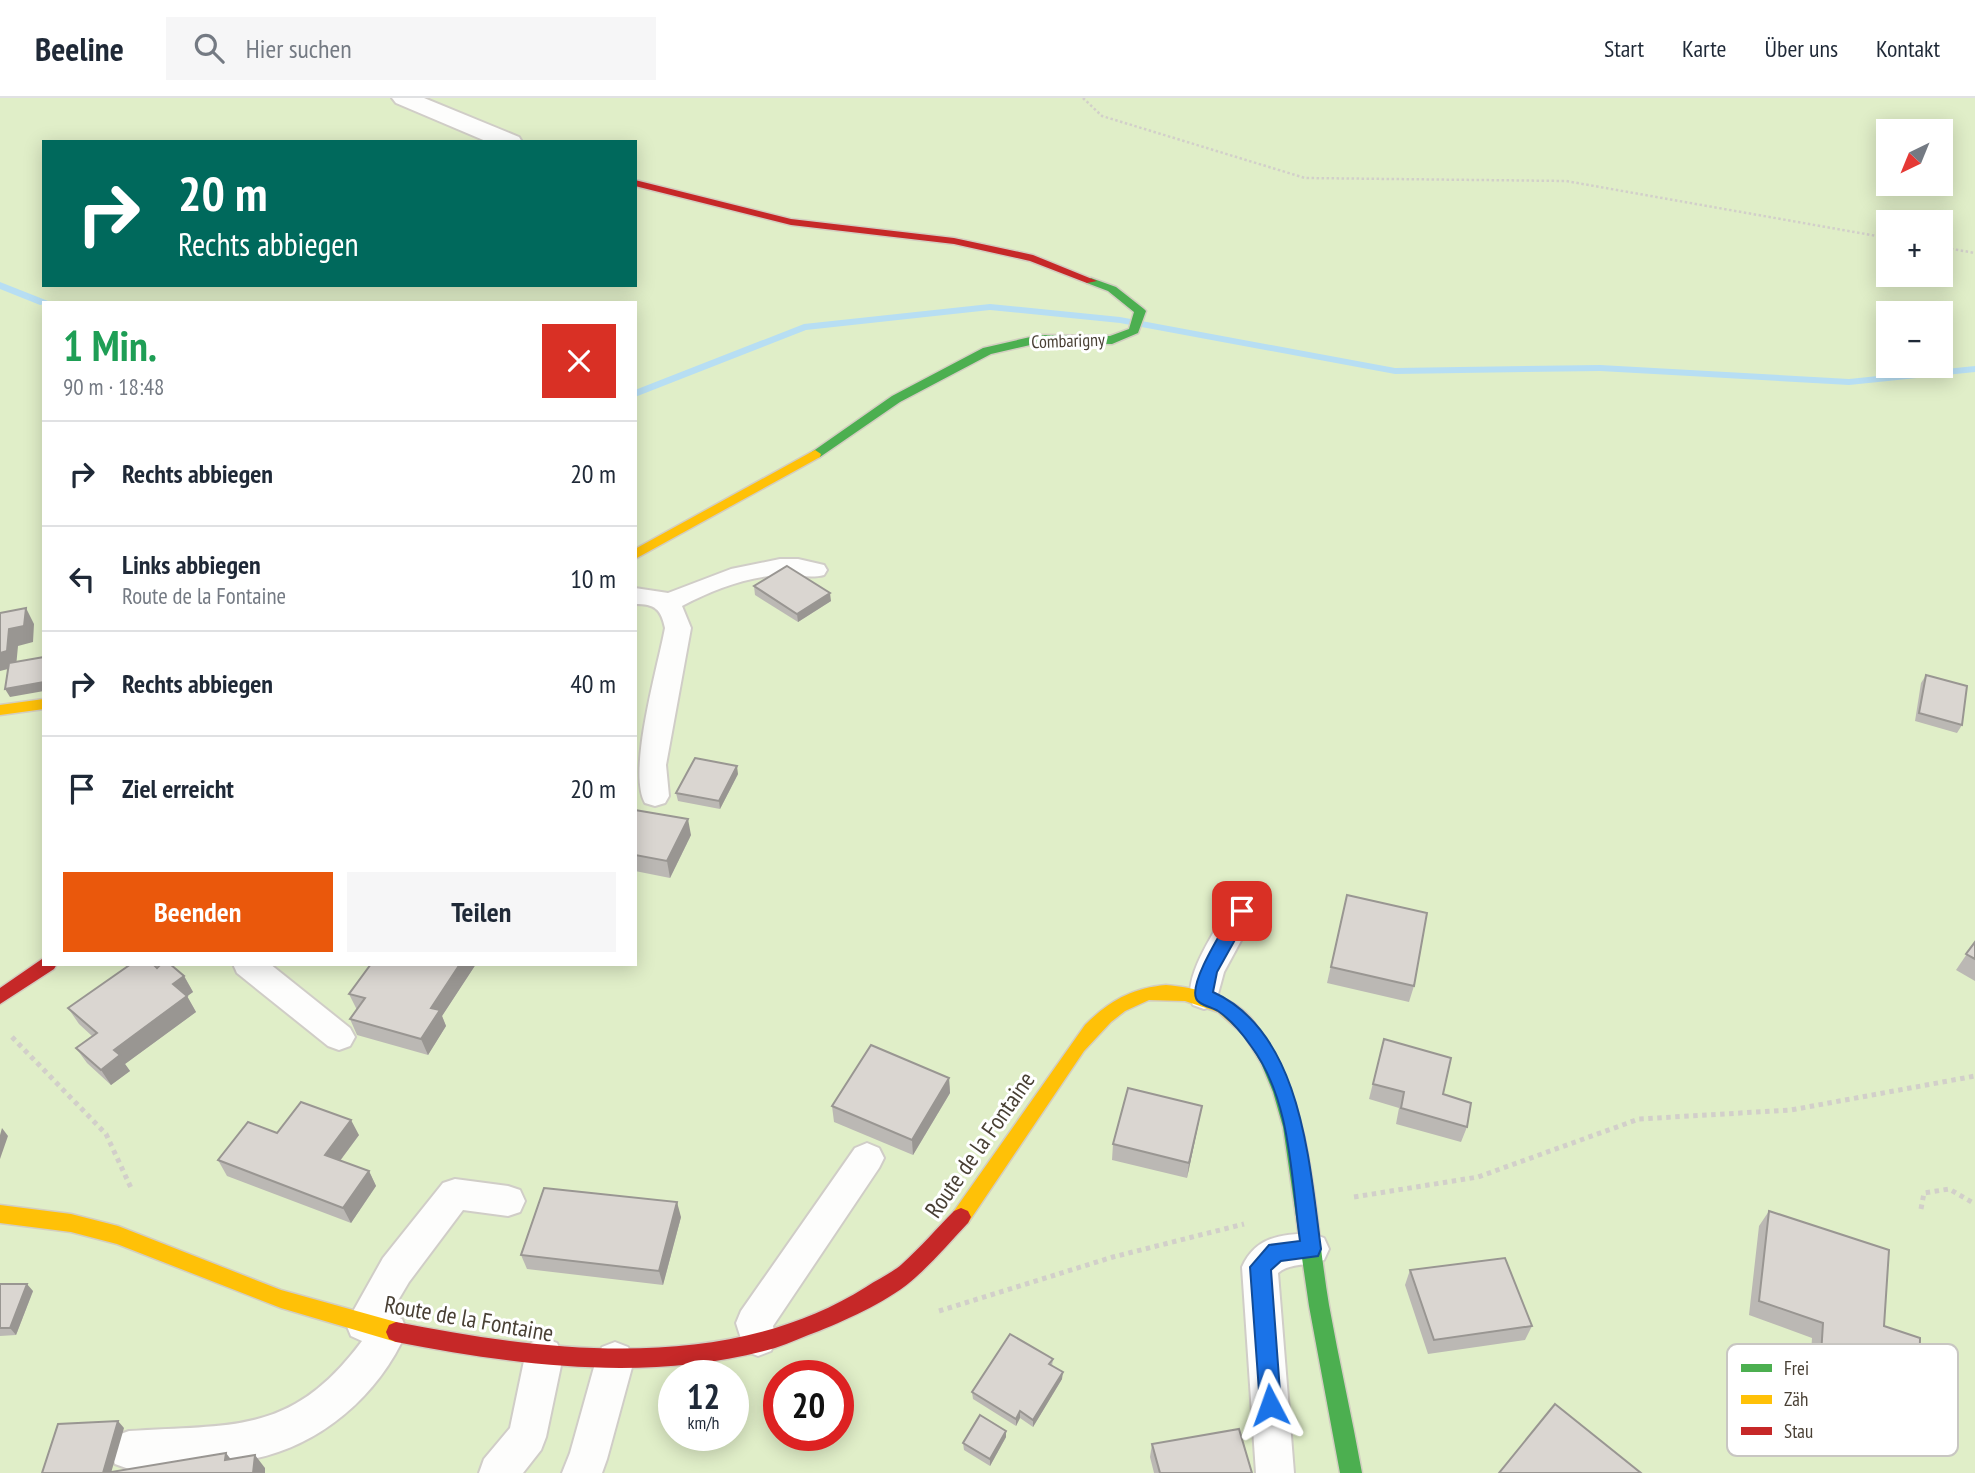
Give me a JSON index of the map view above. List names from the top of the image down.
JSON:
{
  "streets": {
    "street": ["Combarigny", "Route de la Fontaine"]
  },
  "legend": ["Frei", "Zäh", "Stau"],
  "north": "bottom left",
  "page": {
    "header": "Beeline",
    "search": "Hier suchen",
    "nav": [
      "Start",
      "Karte",
      "Über uns",
      "Kontakt"
    ],
    "map_buttons": ["+", "−"],
    "turn": ["20 m", "Rechts abbiegen"],
    "heading": ["1 Min.", "90 m · 18:48"],
    "list": [
      {
        "name": "Rechts abbiegen",
        "value": "20 m"
      },
      {
        "name": "Links abbiegen",
        "note": "Route de la Fontaine",
        "value": "10 m"
      },
      {
        "name": "Rechts abbiegen",
        "value": "40 m"
      },
      {
        "name": "Ziel erreicht",
        "value": "20 m"
      }
    ],
    "buttons": ["Beenden", "Teilen"],
    "speed": "12 km/h",
    "limit": "20"
  }
}
